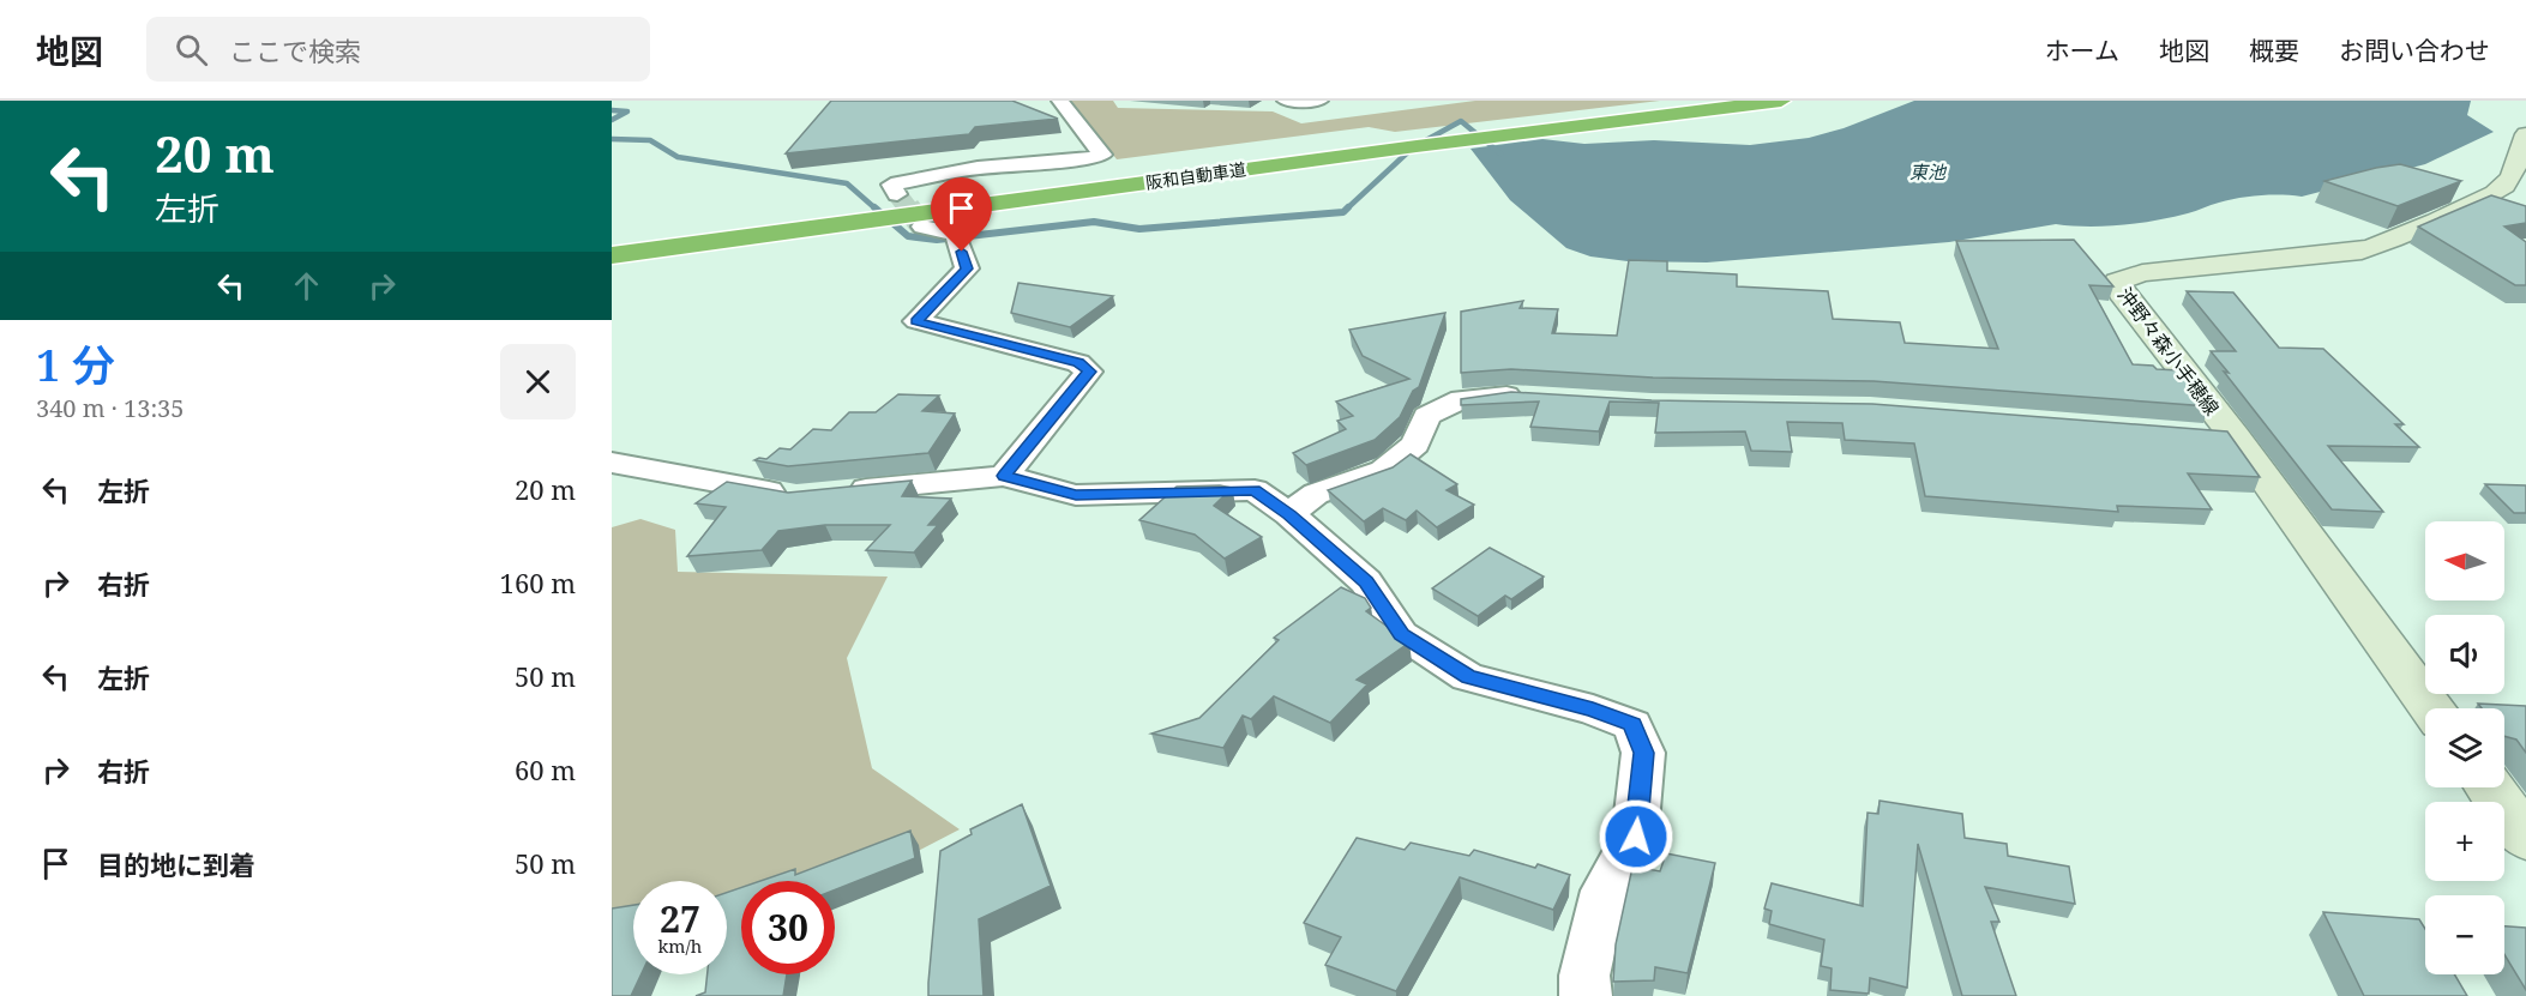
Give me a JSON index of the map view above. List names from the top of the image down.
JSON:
{
  "streets": {
    "highway": ["阪和自動車道"],
    "main road": ["沖野々森小手穂線"]
  },
  "water": ["東池"],
  "north": "left",
  "page": {
    "header": "地図",
    "search": "ここで検索",
    "nav": [
      "ホーム",
      "地図",
      "概要",
      "お問い合わせ"
    ],
    "turn": ["20 m", "左折"],
    "heading": ["1 分", "340 m · 13:35"],
    "list": [
      {
        "name": "左折",
        "value": "20 m"
      },
      {
        "name": "右折",
        "value": "160 m"
      },
      {
        "name": "左折",
        "value": "50 m"
      },
      {
        "name": "右折",
        "value": "60 m"
      },
      {
        "name": "目的地に到着",
        "value": "50 m"
      }
    ],
    "map_buttons": ["+", "−"],
    "speed": "27 km/h",
    "limit": "30"
  }
}
